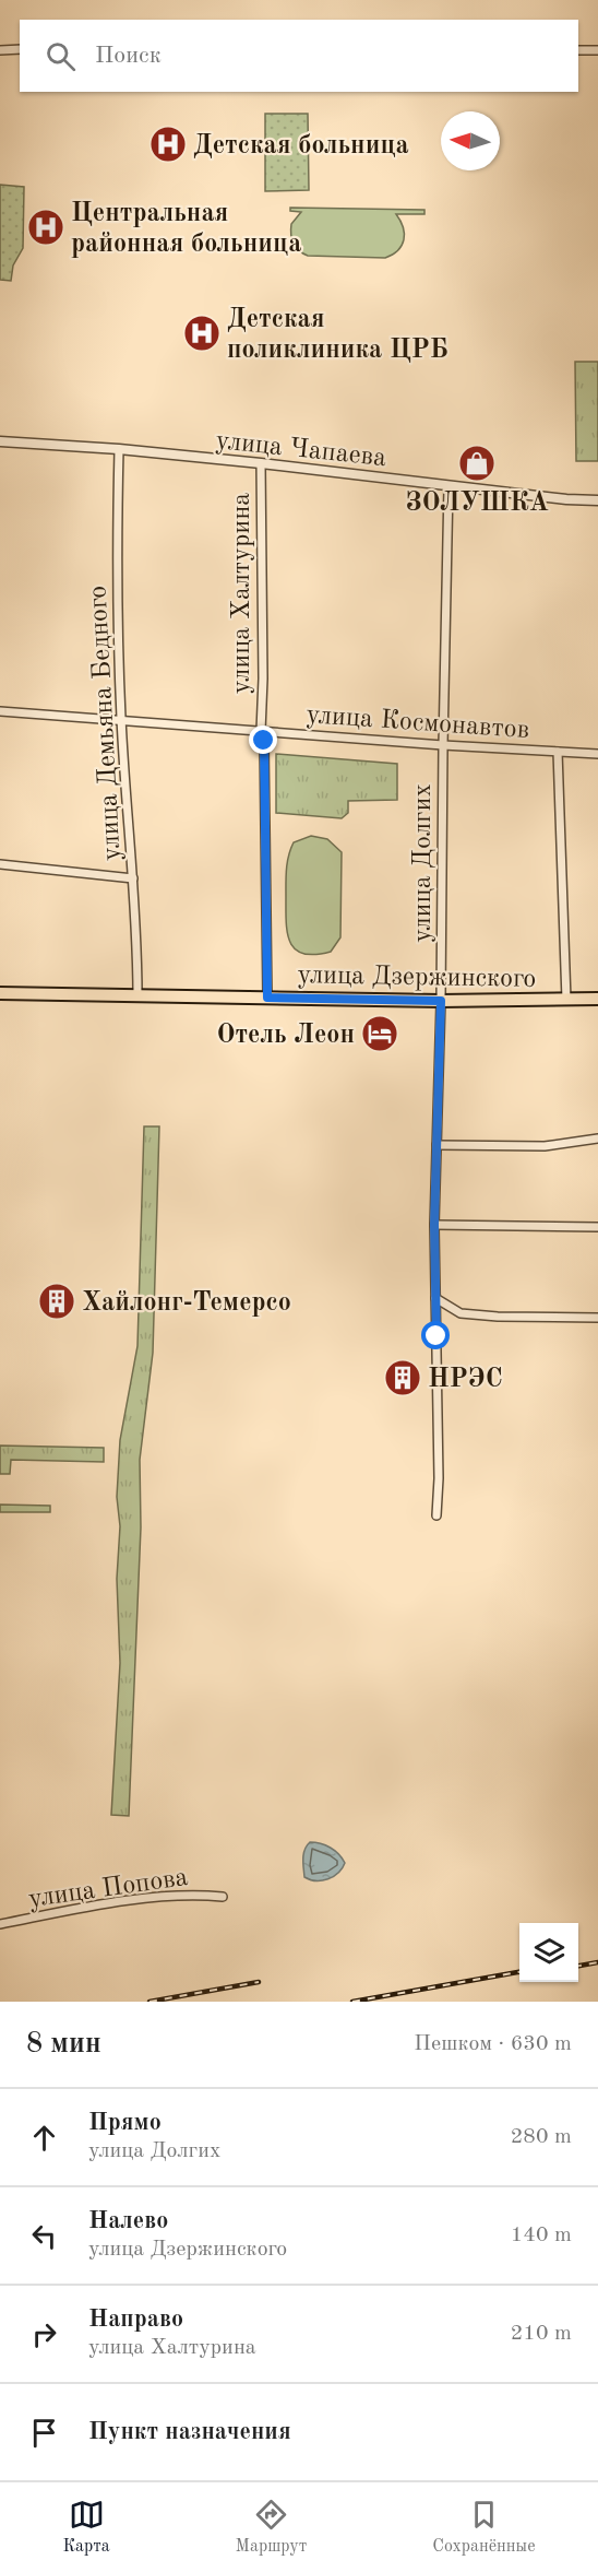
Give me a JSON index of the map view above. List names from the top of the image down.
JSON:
{
  "streets": {
    "main road": ["улица Дзержинского"],
    "street": [
      "улица Чапаева",
      "улица Халтурина",
      "улица Космонавтов",
      "улица Демьяна Бедного",
      "улица Долгих",
      "улица Попова"
    ]
  },
  "crossings": [
    ["улица Чапаева", "улица Халтурина"],
    ["улица Чапаева", "улица Демьяна Бедного"],
    ["улица Чапаева", "улица Долгих"],
    ["улица Халтурина", "улица Космонавтов"],
    ["улица Халтурина", "улица Дзержинского"],
    ["улица Космонавтов", "улица Демьяна Бедного"],
    ["улица Космонавтов", "улица Долгих"],
    ["улица Демьяна Бедного", "улица Дзержинского"],
    ["улица Долгих", "улица Дзержинского"]
  ],
  "places": {
    "hospital": ["Детская больница", "Центральная районная больница", "Детская поликлиника ЦРБ"],
    "shop": ["ЗОЛУШКА"],
    "hotel": ["Отель Леон"],
    "building": ["Хайлонг-Темерсо", "НРЭС"]
  },
  "north": "left",
  "page": {
    "search": "Поиск",
    "heading": ["8 мин", "Пешком · 630 m"],
    "list": [
      ["Прямо", "улица Долгих", "280 m"],
      ["Налево", "улица Дзержинского", "140 m"],
      ["Направо", "улица Халтурина", "210 m"],
      "Пункт назначения"
    ],
    "nav": ["Карта", "Маршрут", "Сохранённые"]
  }
}
